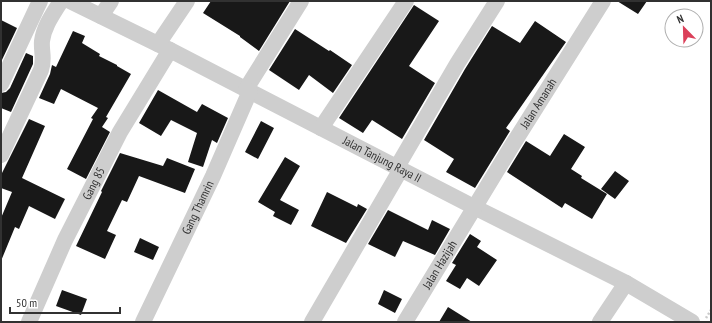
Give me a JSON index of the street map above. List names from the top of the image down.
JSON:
{
  "streets": {
    "street": [
      "Jalan Amanah",
      "Jalan Tanjung Raya II",
      "Gang 85",
      "Gang Thamrin",
      "Jalan Hazijah"
    ]
  },
  "crossings": [
    ["Jalan Amanah", "Jalan Tanjung Raya II"],
    ["Jalan Amanah", "Jalan Hazijah"],
    ["Jalan Tanjung Raya II", "Gang 85"],
    ["Jalan Tanjung Raya II", "Gang Thamrin"],
    ["Jalan Tanjung Raya II", "Jalan Hazijah"]
  ],
  "scale_bar": "50 m",
  "north": "top left"
}
